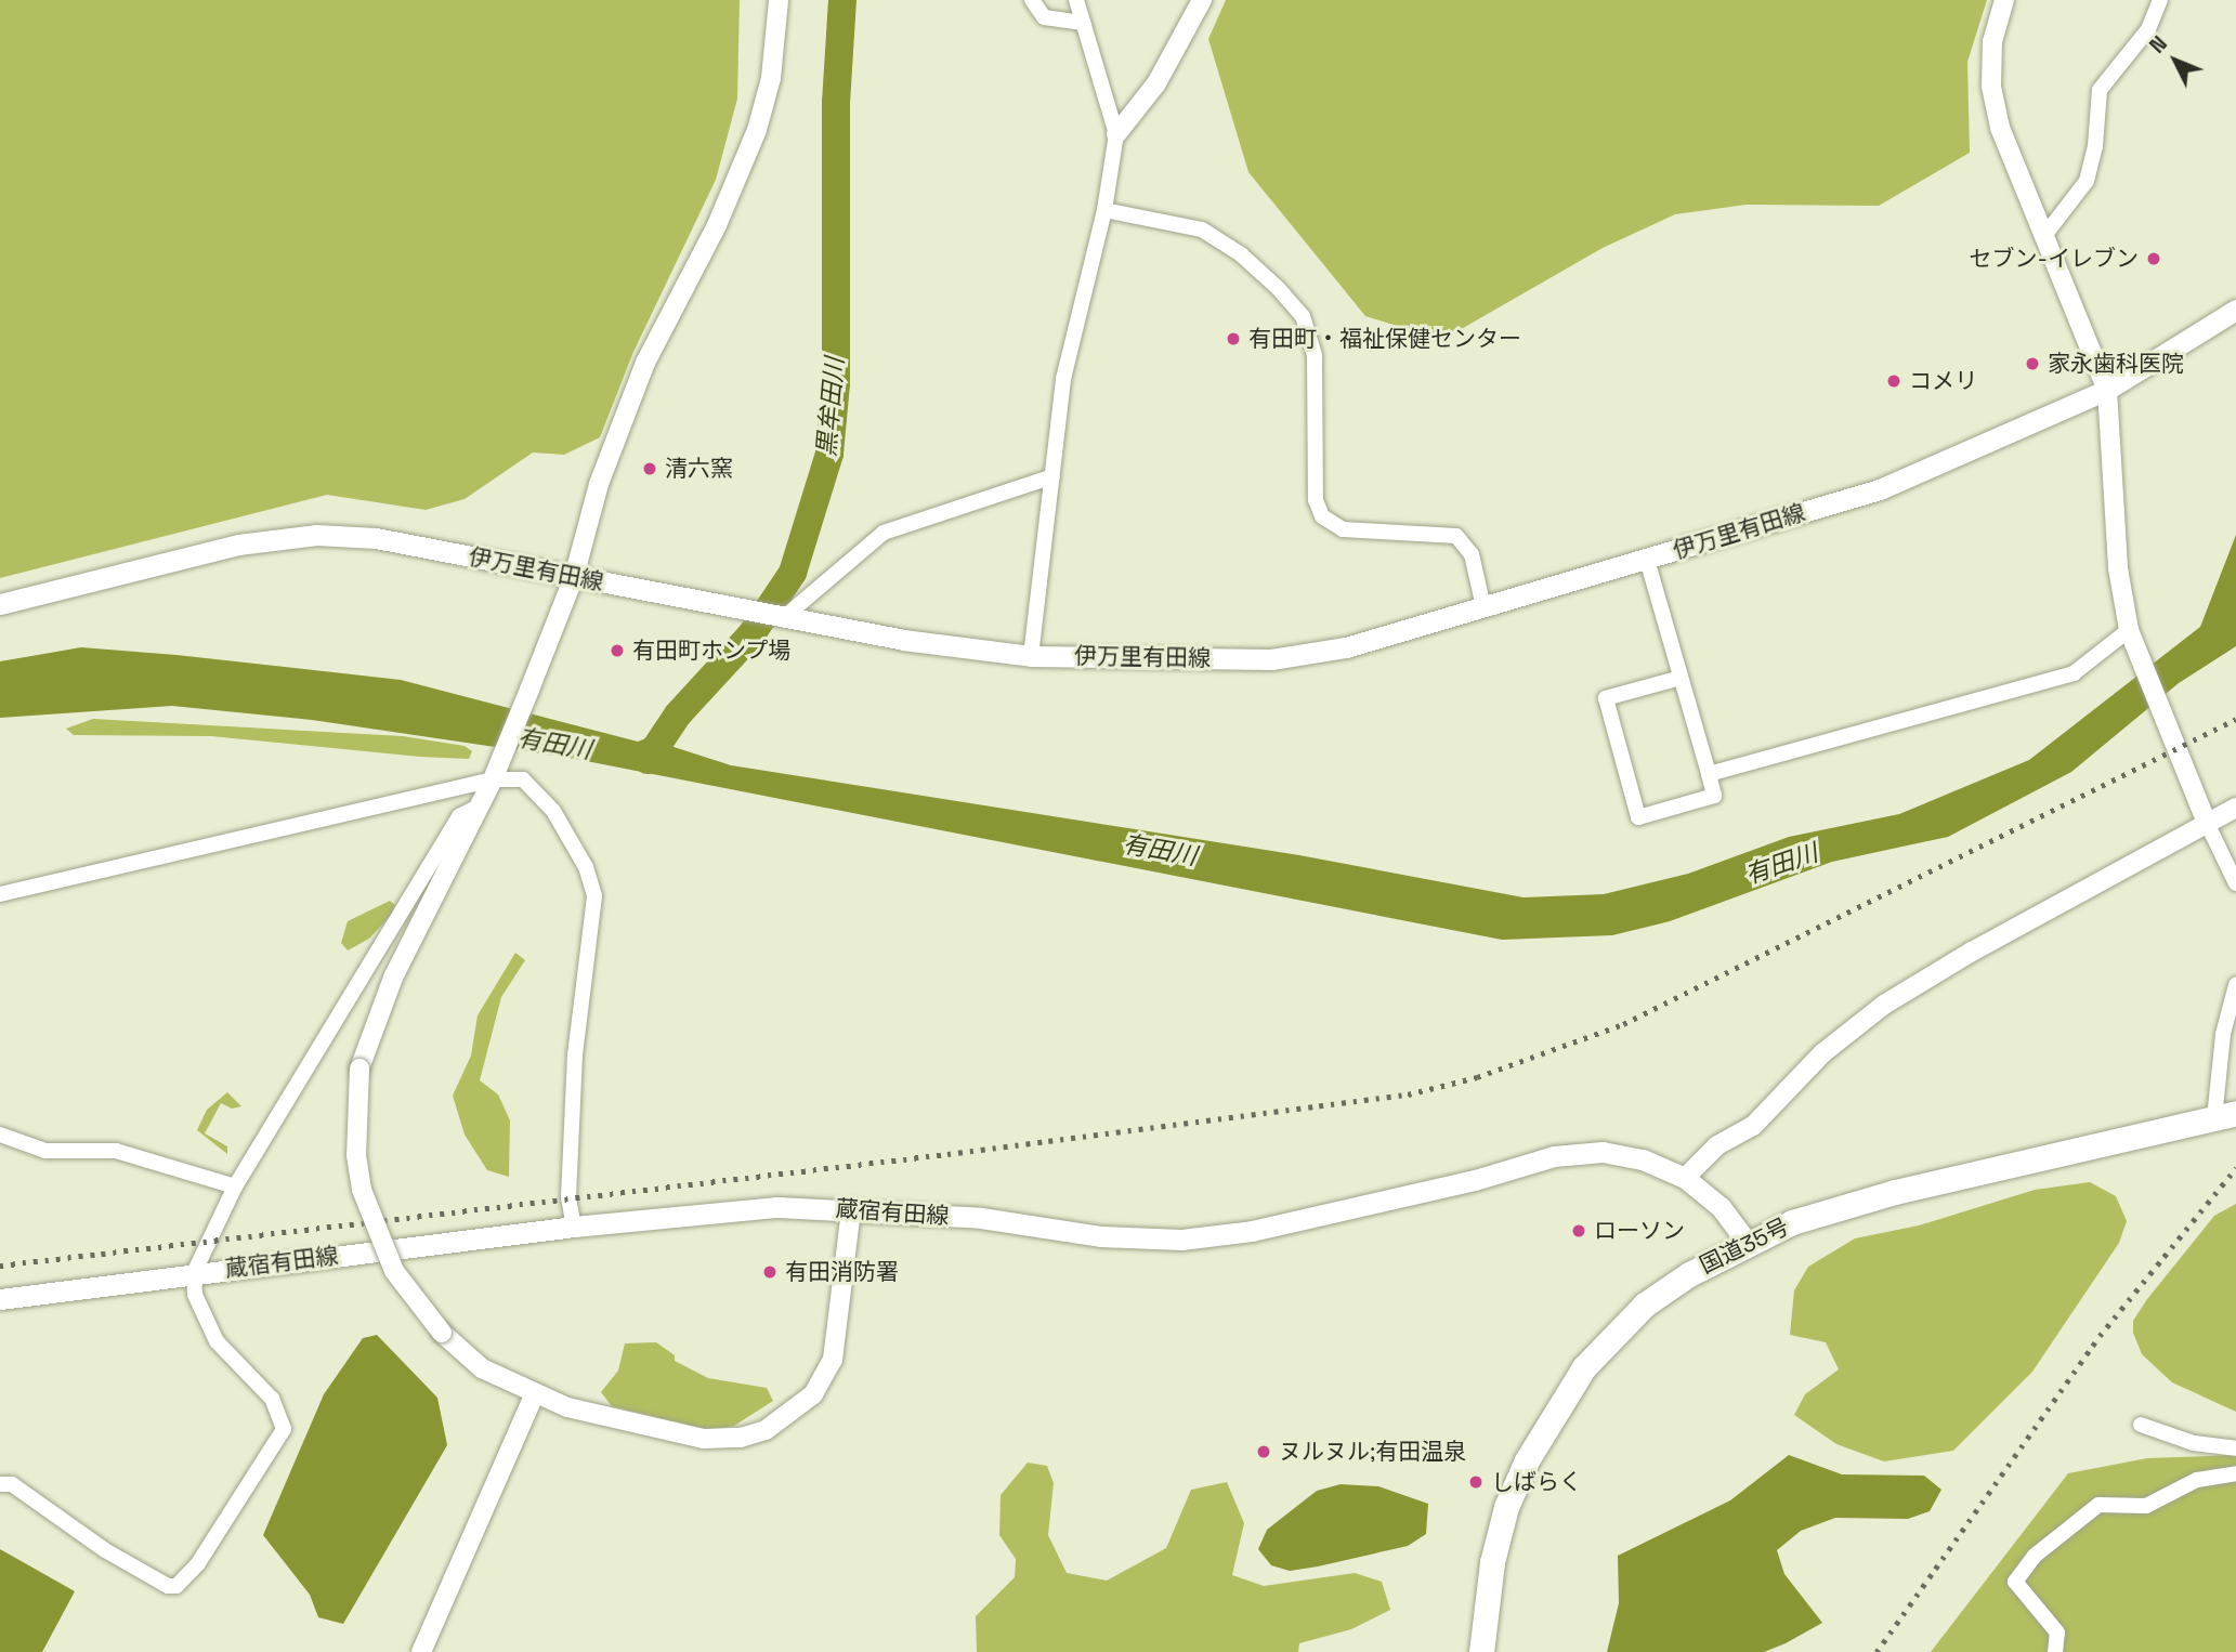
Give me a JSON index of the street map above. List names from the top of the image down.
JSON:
{
  "streets": {
    "highway": ["国道35号"],
    "main road": ["伊万里有田線", "蔵宿有田線"]
  },
  "crossings": [
    ["蔵宿有田線", "国道35号"]
  ],
  "water": ["黒牟田川", "有田川"],
  "places": [
    "セブン-イレブン",
    "有田町・福祉保健センター",
    "家永歯科医院",
    "コメリ",
    "清六窯",
    "有田町ホンプ場",
    "ローソン",
    "有田消防署",
    "ヌルヌル;有田温泉",
    "しばらく"
  ],
  "north": "top left"
}
